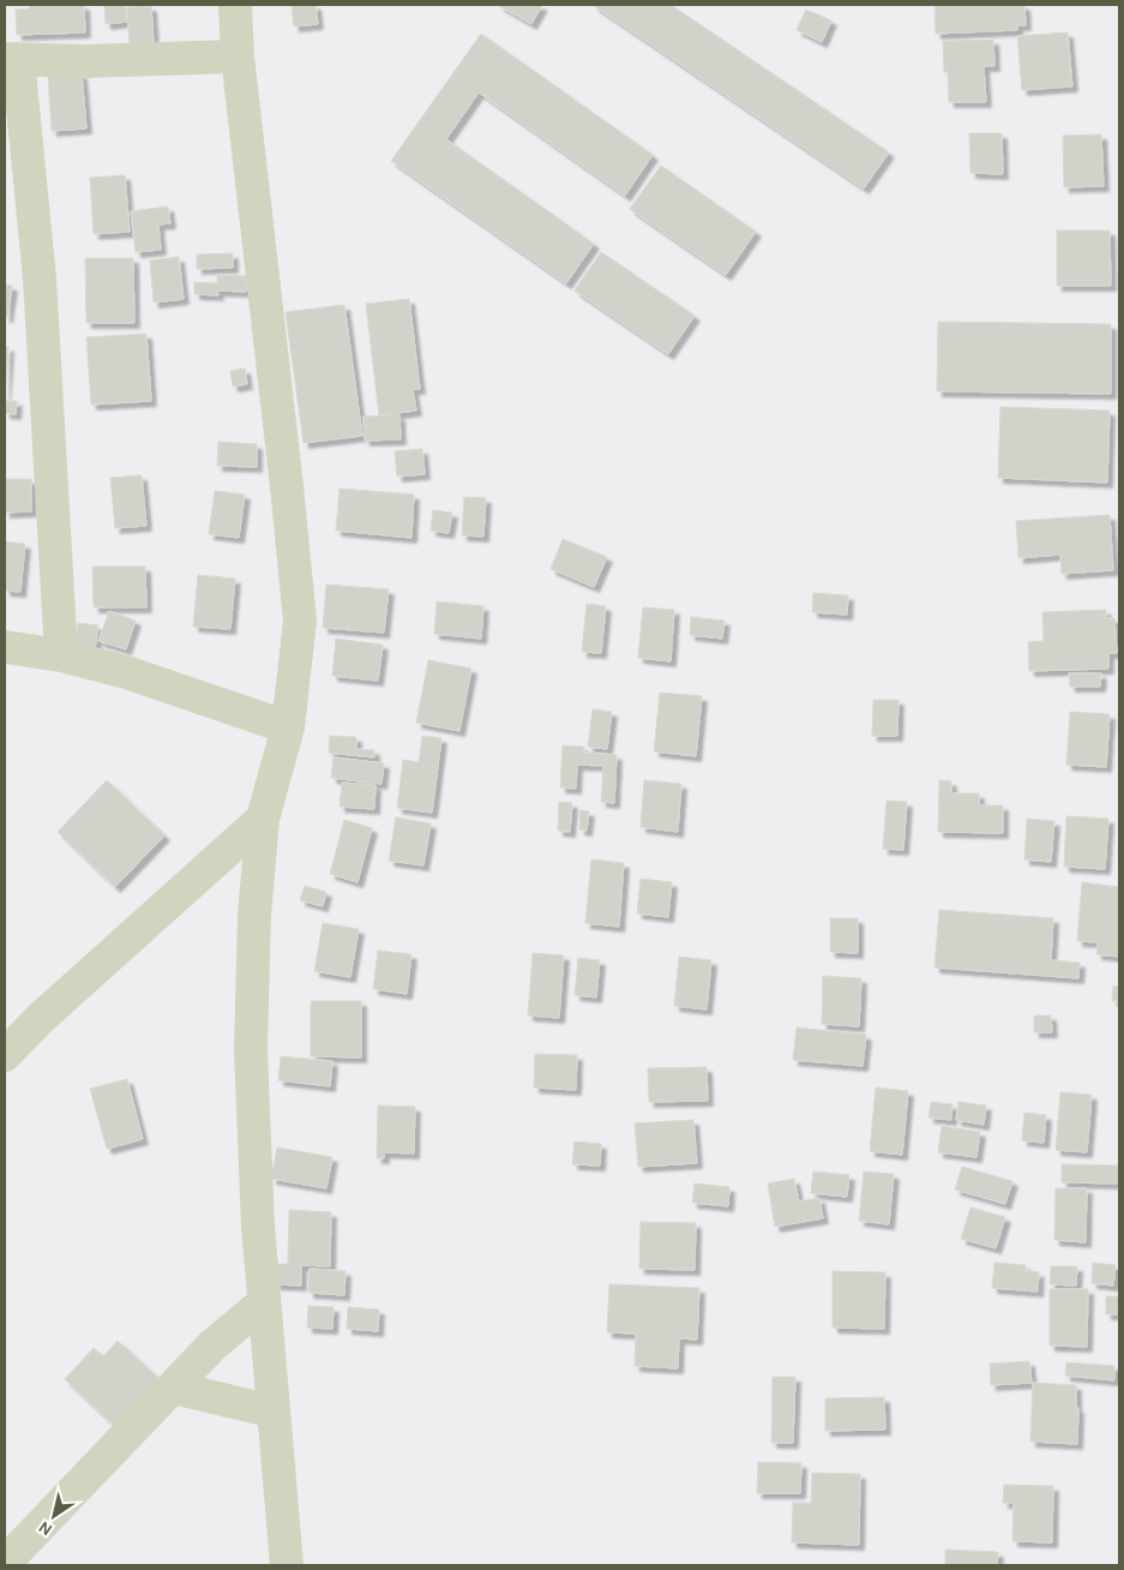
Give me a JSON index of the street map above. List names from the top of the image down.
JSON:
{
  "north": "bottom left"
}
